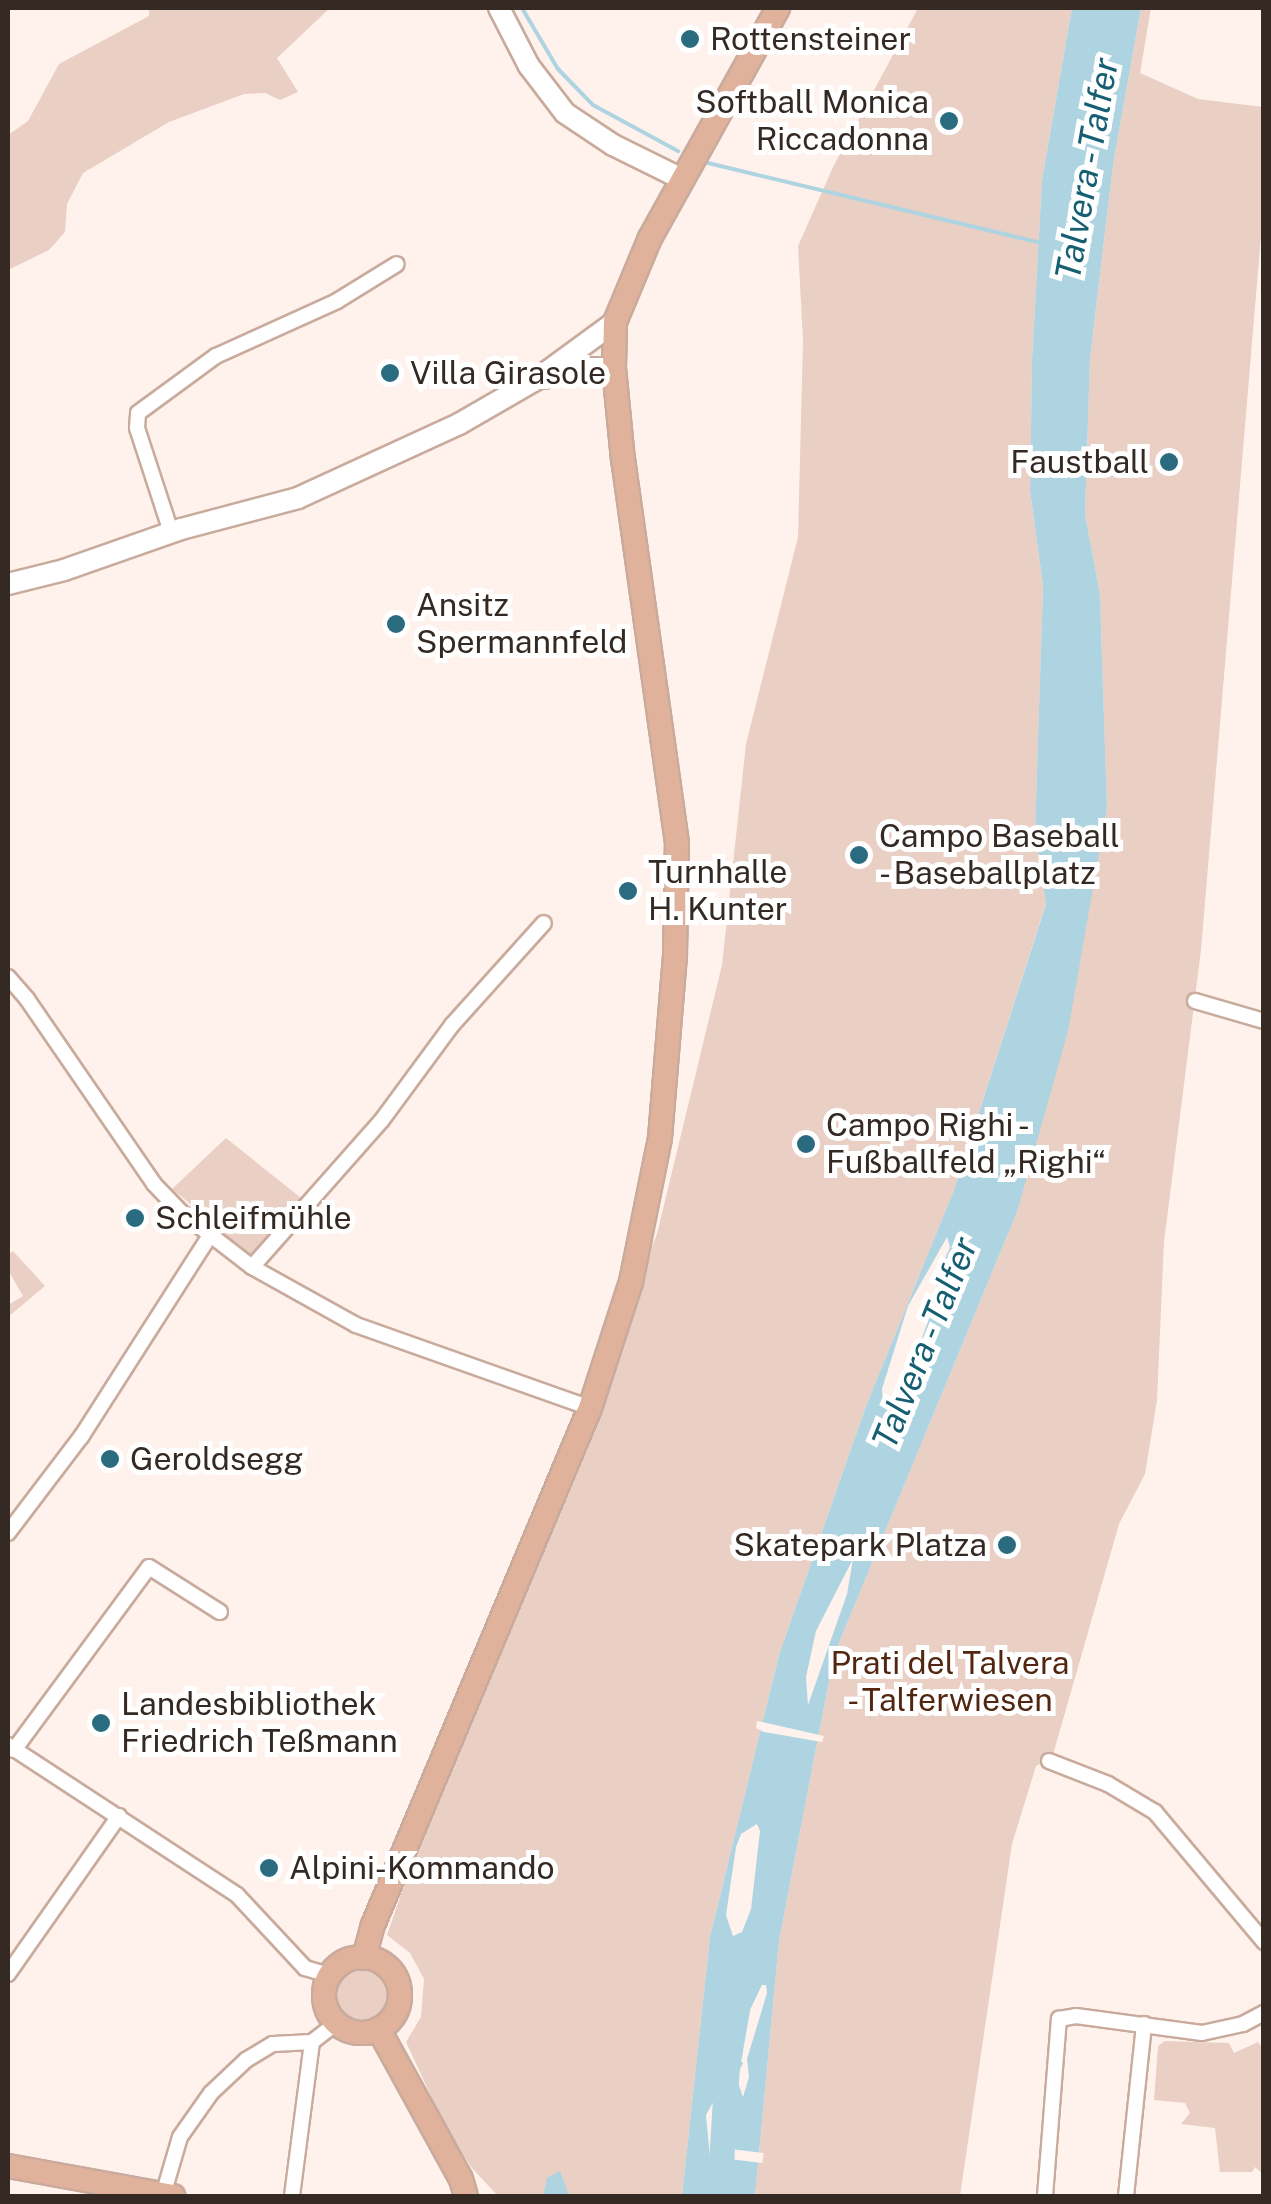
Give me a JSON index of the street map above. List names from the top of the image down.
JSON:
{
  "water": ["Talvera - Talfer"],
  "parks": ["Prati del Talvera - Talferwiesen"],
  "places": [
    "Rottensteiner",
    "Softball Monica Riccadonna",
    "Villa Girasole",
    "Faustball",
    "Ansitz Spermannfeld",
    "Campo Baseball - Baseballplatz",
    "Turnhalle H. Kunter",
    "Campo Righi - Fußballfeld „Righi“",
    "Schleifmühle",
    "Geroldsegg",
    "Skatepark Platza",
    "Landesbibliothek Friedrich Teßmann",
    "Alpini-Kommando"
  ]
}
